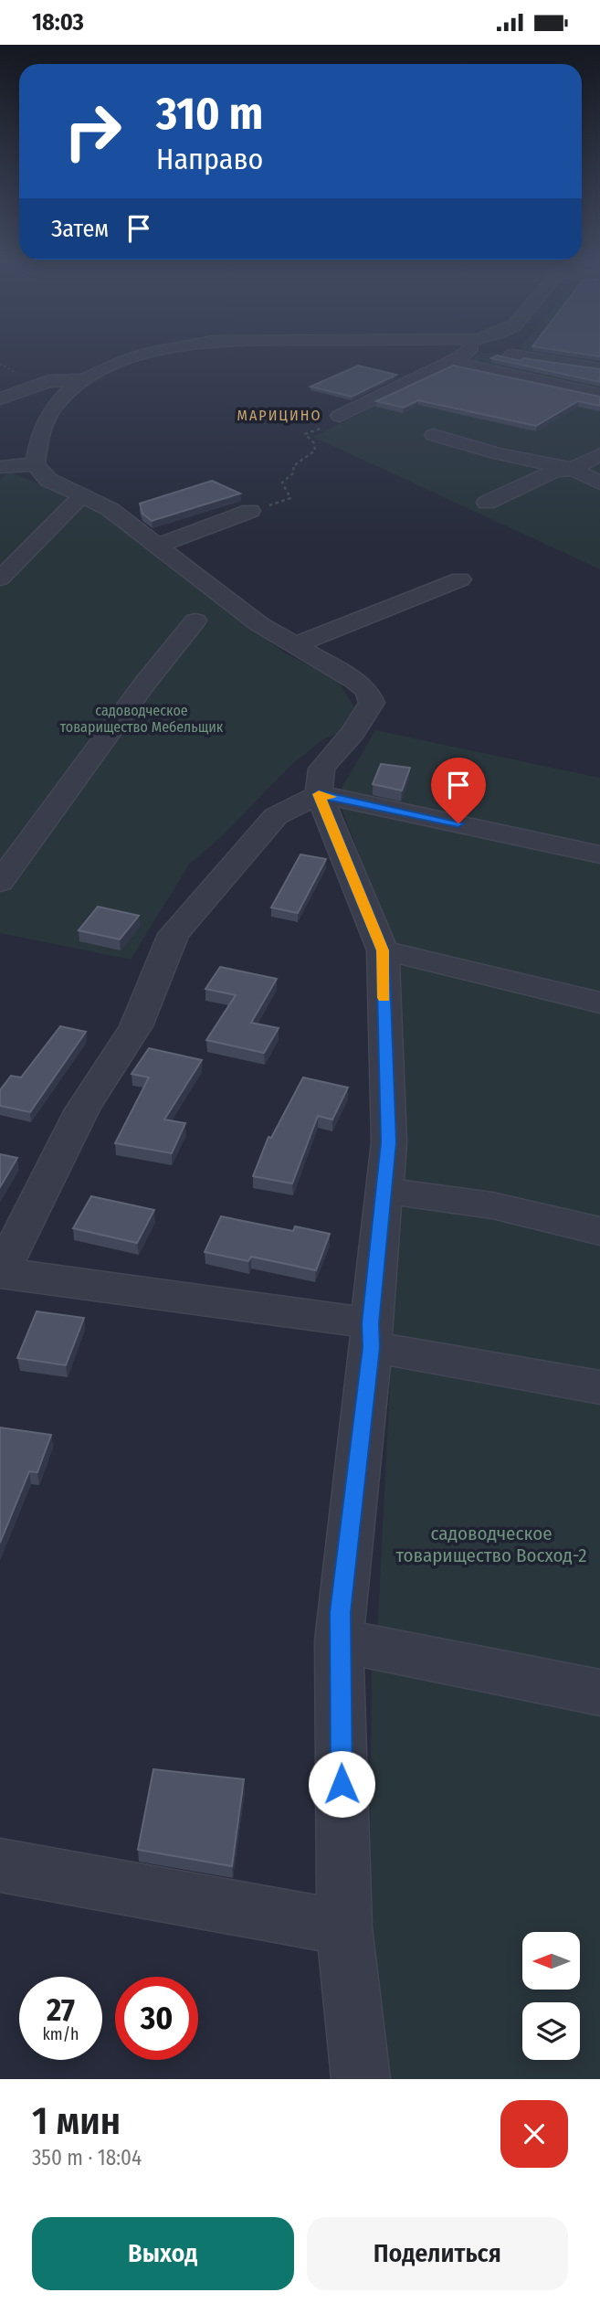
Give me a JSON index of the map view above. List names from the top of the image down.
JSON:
{
  "districts": ["МАРИЦИНО"],
  "parks": ["садоводческое товарищество Мебельщик", "садоводческое товарищество Восход-2"],
  "north": "left",
  "page": {
    "status": "18:03",
    "turn": ["310 m", "Направо"],
    "then": "Затем",
    "speed": "27 km/h",
    "limit": "30",
    "heading": ["1 мин", "350 m · 18:04"],
    "buttons": ["Выход", "Поделиться"]
  }
}
